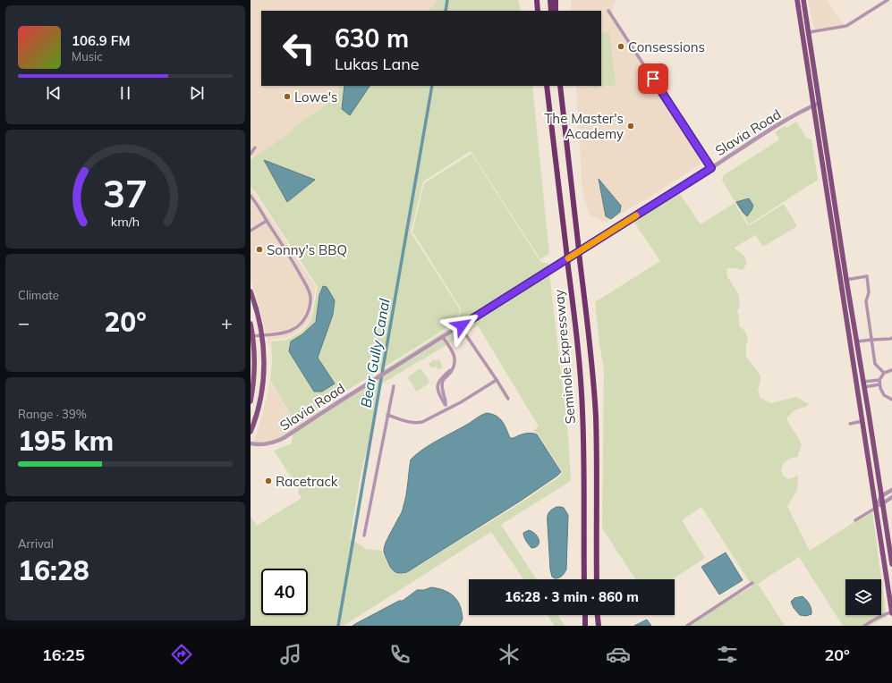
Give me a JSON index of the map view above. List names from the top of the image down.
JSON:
{
  "streets": {
    "highway": ["Seminole Expressway"],
    "street": ["Slavia Road"]
  },
  "water": ["Bear Gully Canal"],
  "places": [
    "Consessions",
    "Lowe's",
    "The Master's Academy",
    "Sonny's BBQ",
    "Racetrack"
  ],
  "page": {
    "turn": ["630 m", "Lukas Lane"],
    "song": ["106.9 FM", "Music"],
    "tile": [
      "Climate",
      ["Range · 39%", "195 km"],
      ["Arrival", "16:28"]
    ],
    "heat": ["−", "20°", "+"],
    "limit": "40",
    "trip": "16:28 · 3 min · 860 m",
    "tabs": ["16:25", "20°"],
    "gauge": ["37", "km/h"]
  }
}
